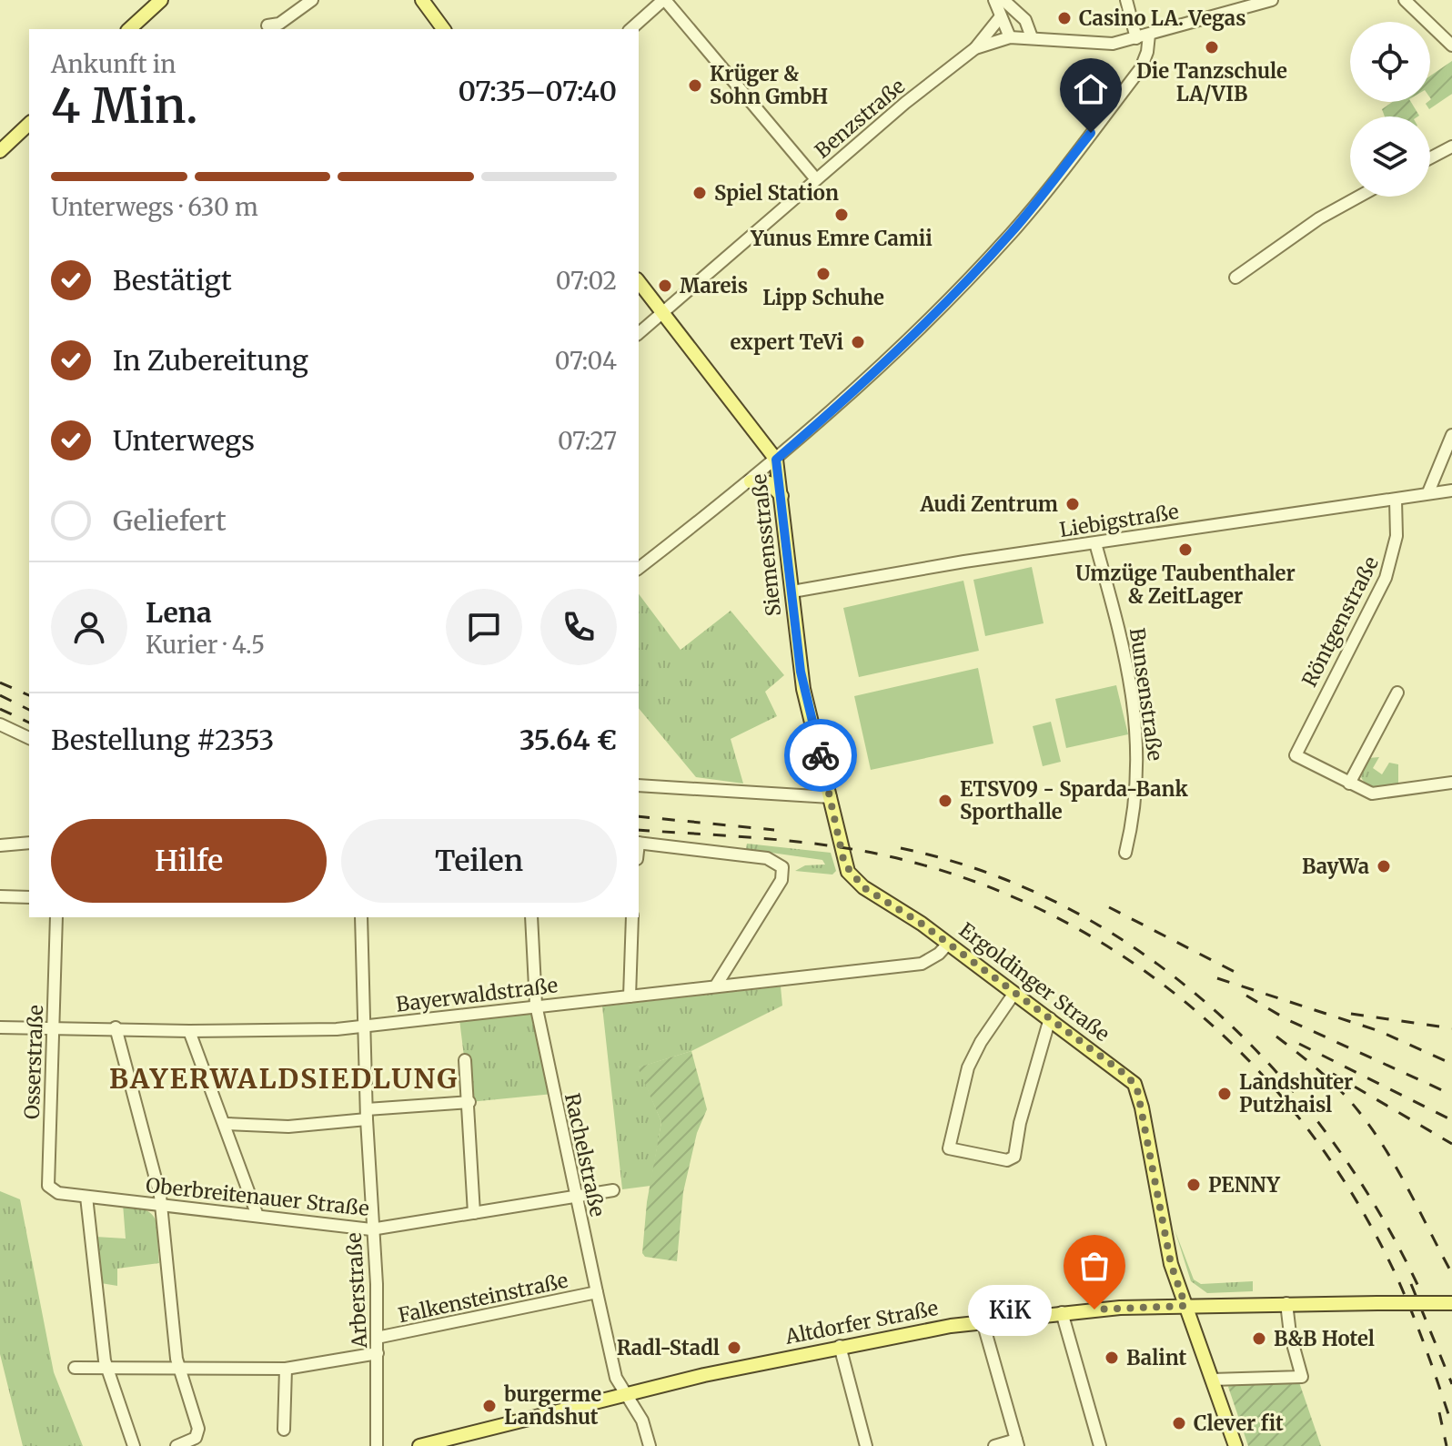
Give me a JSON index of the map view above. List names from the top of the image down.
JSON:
{
  "streets": {
    "main road": ["Siemensstraße", "Ergoldinger Straße", "Altdorfer Straße"],
    "street": [
      "Benzstraße",
      "Liebigstraße",
      "Röntgenstraße",
      "Bunsenstraße",
      "Bayerwaldstraße",
      "Osserstraße",
      "Rachelstraße",
      "Oberbreitenauer Straße",
      "Arberstraße",
      "Falkensteinstraße"
    ]
  },
  "crossings": [
    ["Benzstraße", "Siemensstraße"],
    ["Liebigstraße", "Siemensstraße"],
    ["Liebigstraße", "Röntgenstraße"],
    ["Liebigstraße", "Bunsenstraße"],
    ["Siemensstraße", "Ergoldinger Straße"],
    ["Ergoldinger Straße", "Bayerwaldstraße"],
    ["Ergoldinger Straße", "Altdorfer Straße"],
    ["Bayerwaldstraße", "Osserstraße"],
    ["Bayerwaldstraße", "Rachelstraße"],
    ["Bayerwaldstraße", "Arberstraße"],
    ["Osserstraße", "Oberbreitenauer Straße"],
    ["Rachelstraße", "Oberbreitenauer Straße"],
    ["Rachelstraße", "Falkensteinstraße"],
    ["Rachelstraße", "Altdorfer Straße"],
    ["Oberbreitenauer Straße", "Arberstraße"],
    ["Arberstraße", "Falkensteinstraße"]
  ],
  "districts": ["BAYERWALDSIEDLUNG"],
  "places": [
    "Casino LA. Vegas",
    "Die Tanzschule LA/VIB",
    "Krüger & Sohn GmbH",
    "Spiel Station",
    "Yunus Emre Camii",
    "Lipp Schuhe",
    "Mareis",
    "expert TeVi",
    "Audi Zentrum",
    "Umzüge Taubenthaler & ZeitLager",
    "ETSV09 - Sparda-Bank Sporthalle",
    "BayWa",
    "Landshuter Putzhaisl",
    "PENNY",
    "KiK",
    "B&B Hotel",
    "Radl-Stadl",
    "Balint",
    "burgerme Landshut",
    "Clever fit"
  ],
  "page": {
    "heading": ["4 Min.", "Ankunft in", "07:35–07:40"],
    "panel": [
      "Lena",
      "Kurier · 4.5",
      "Bestellung #2353",
      "35.64 €"
    ],
    "bar": "Unterwegs · 630 m",
    "list": [
      ["Bestätigt", "07:02"],
      ["In Zubereitung", "07:04"],
      ["Unterwegs", "07:27"],
      "Geliefert"
    ],
    "buttons": ["Hilfe", "Teilen"],
    "bubble": "KiK"
  }
}
